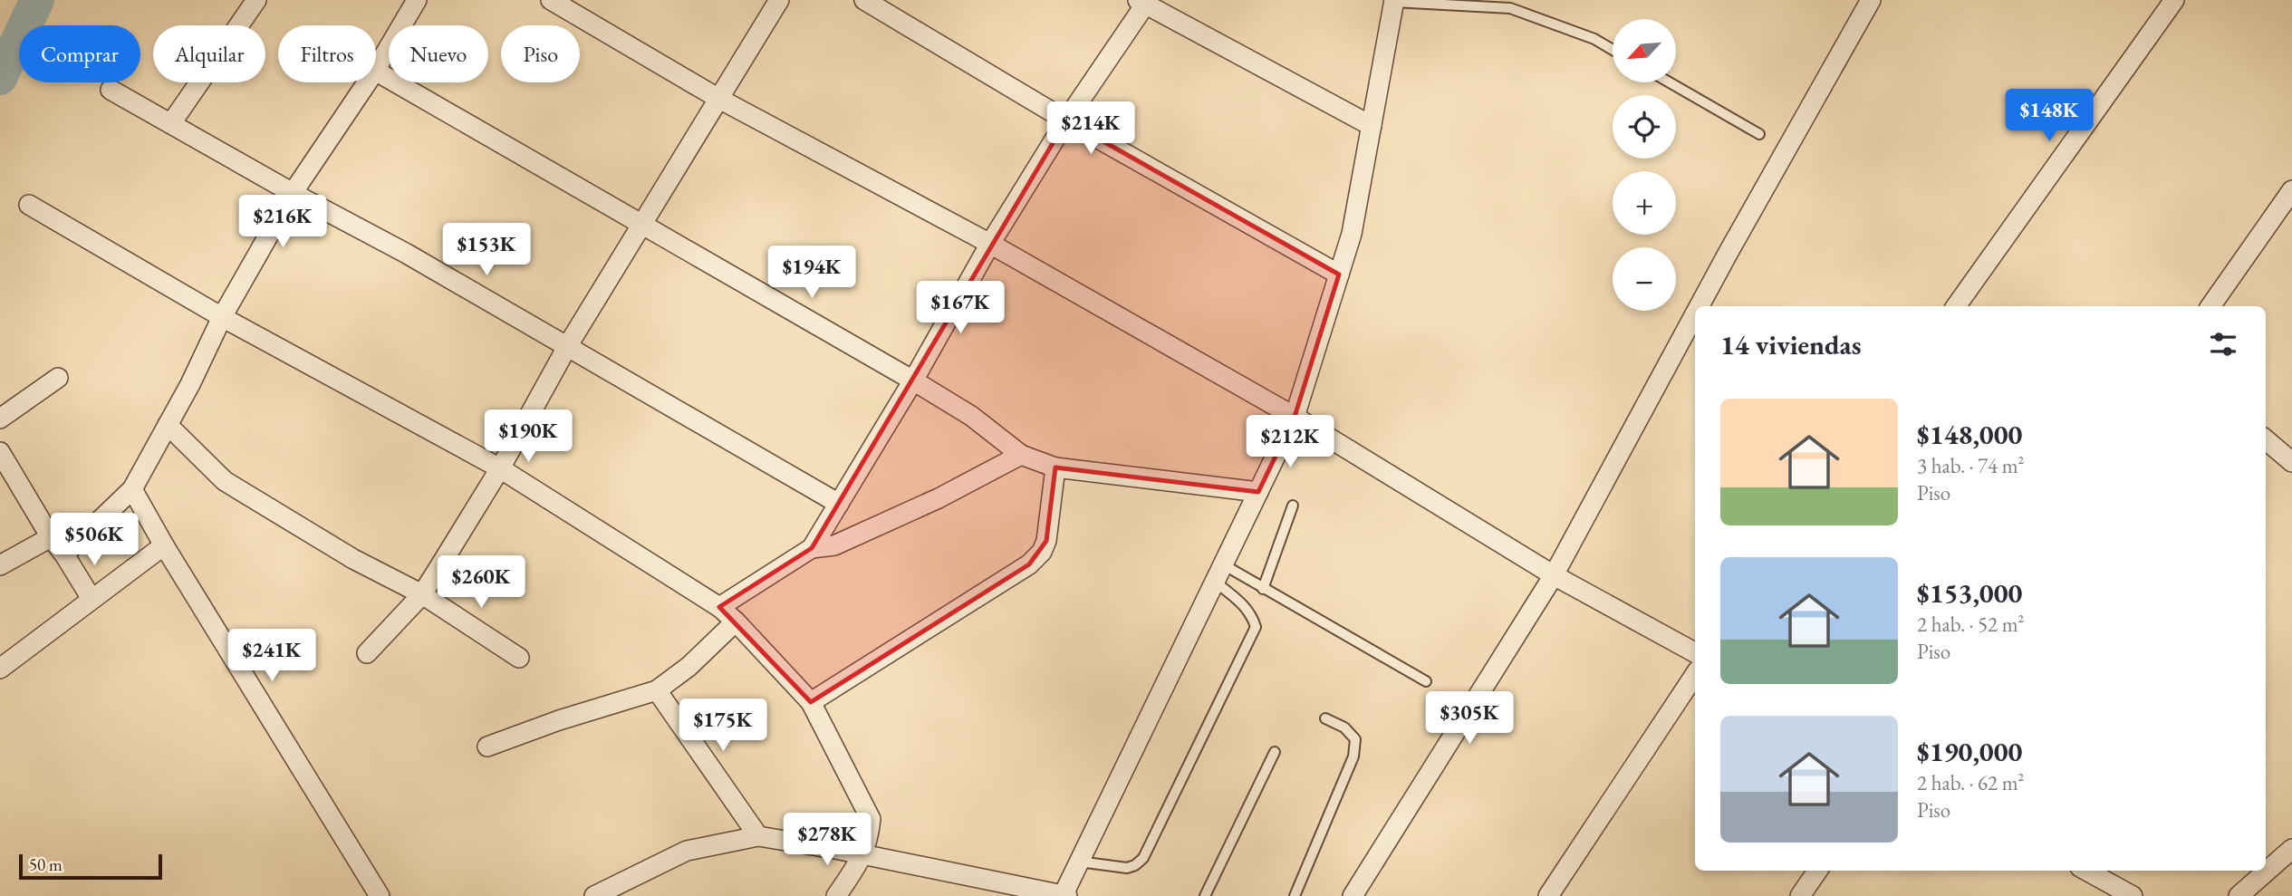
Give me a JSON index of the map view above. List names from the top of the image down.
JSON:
{
  "scale_bar": "50 m",
  "north": "bottom left",
  "page": {
    "map_buttons": ["+", "−"],
    "chip": [
      "Comprar",
      "Alquilar",
      "Filtros",
      "Nuevo",
      "Piso"
    ],
    "price": [
      "$148K",
      "$214K",
      "$216K",
      "$153K",
      "$194K",
      "$167K",
      "$190K",
      "$212K",
      "$506K",
      "$260K",
      "$241K",
      "$305K",
      "$175K",
      "$278K"
    ],
    "heading": "14 viviendas",
    "list": [
      {
        "name": "$148,000",
        "note": "3 hab. · 74 m² · Piso"
      },
      {
        "name": "$153,000",
        "note": "2 hab. · 52 m² · Piso"
      },
      {
        "name": "$190,000",
        "note": "2 hab. · 62 m² · Piso"
      }
    ],
    "scale": "50 m"
  }
}
